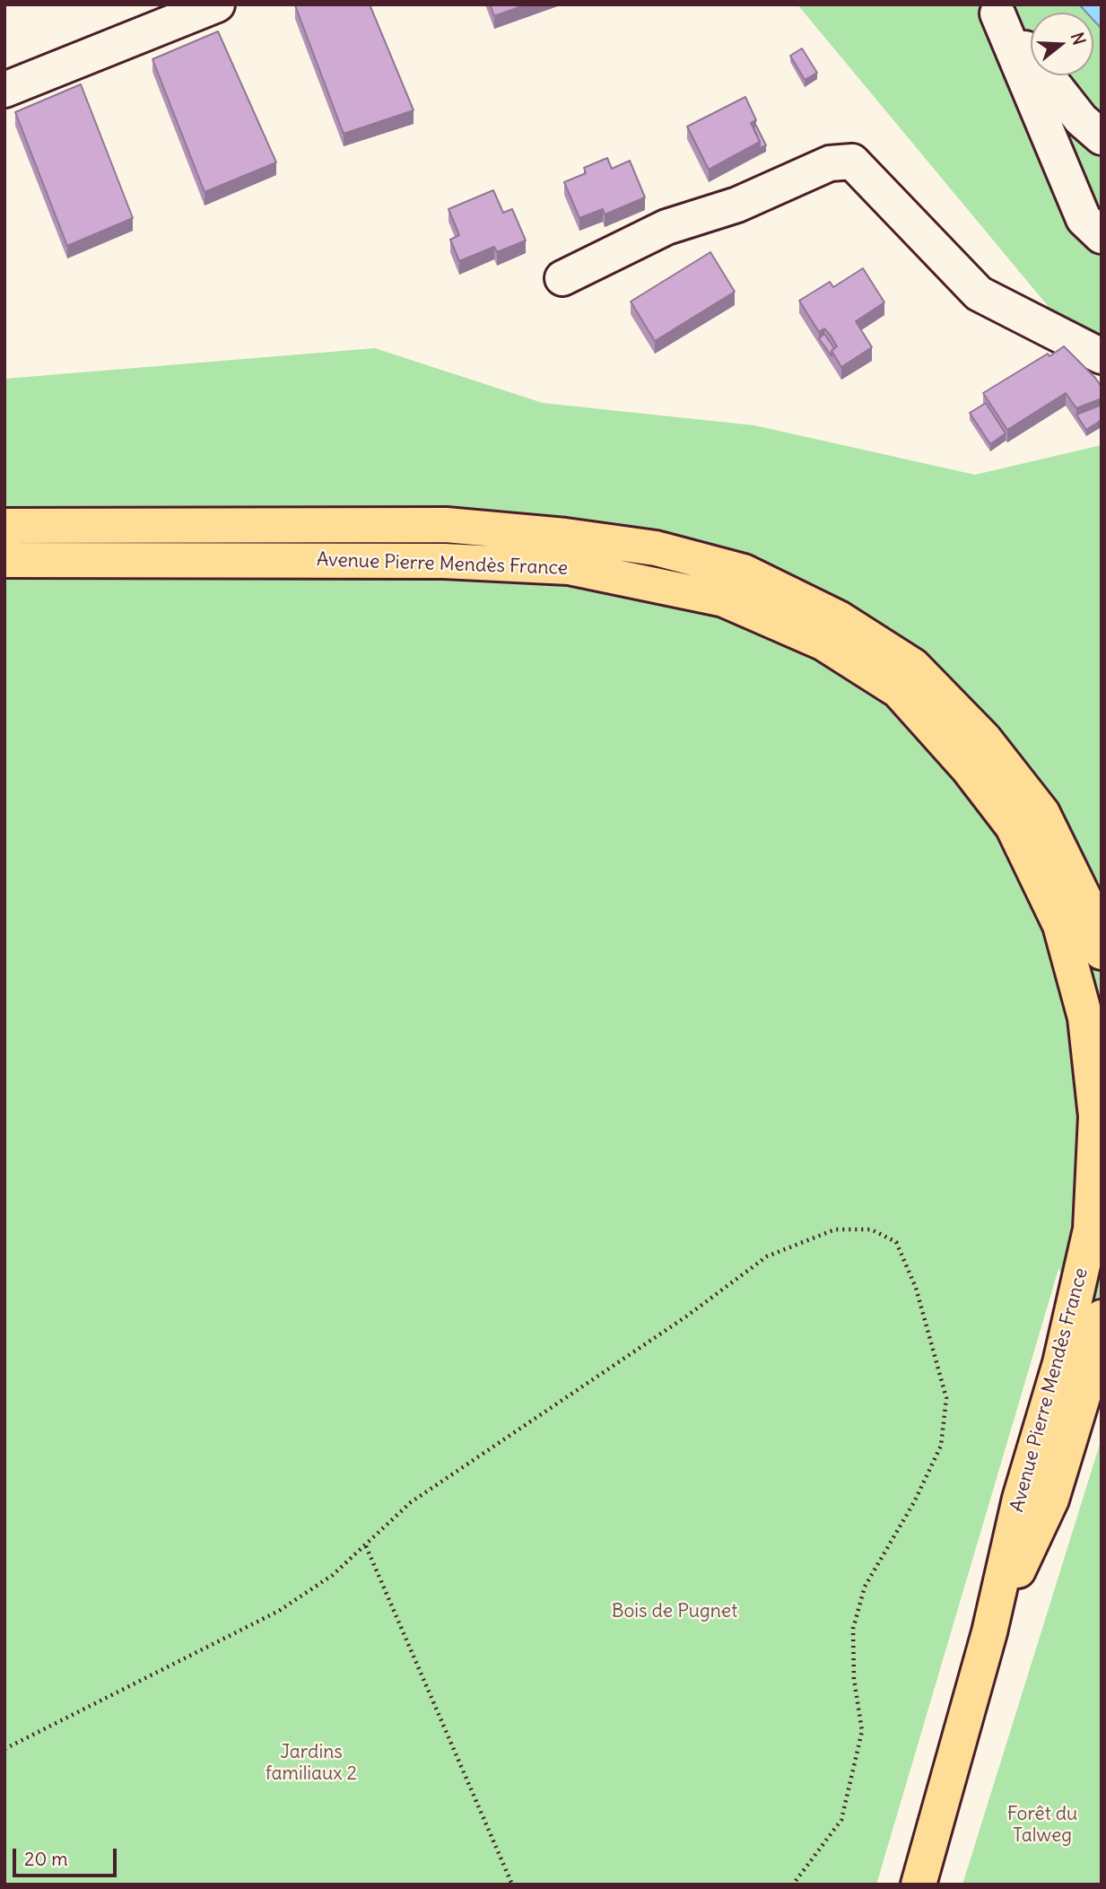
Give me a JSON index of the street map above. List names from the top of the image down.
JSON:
{
  "streets": {
    "main road": ["Avenue Pierre Mendès France"]
  },
  "parks": ["Bois de Pugnet", "Jardins familiaux 2", "Forêt du Talweg"],
  "scale_bar": "20 m",
  "north": "right"
}
